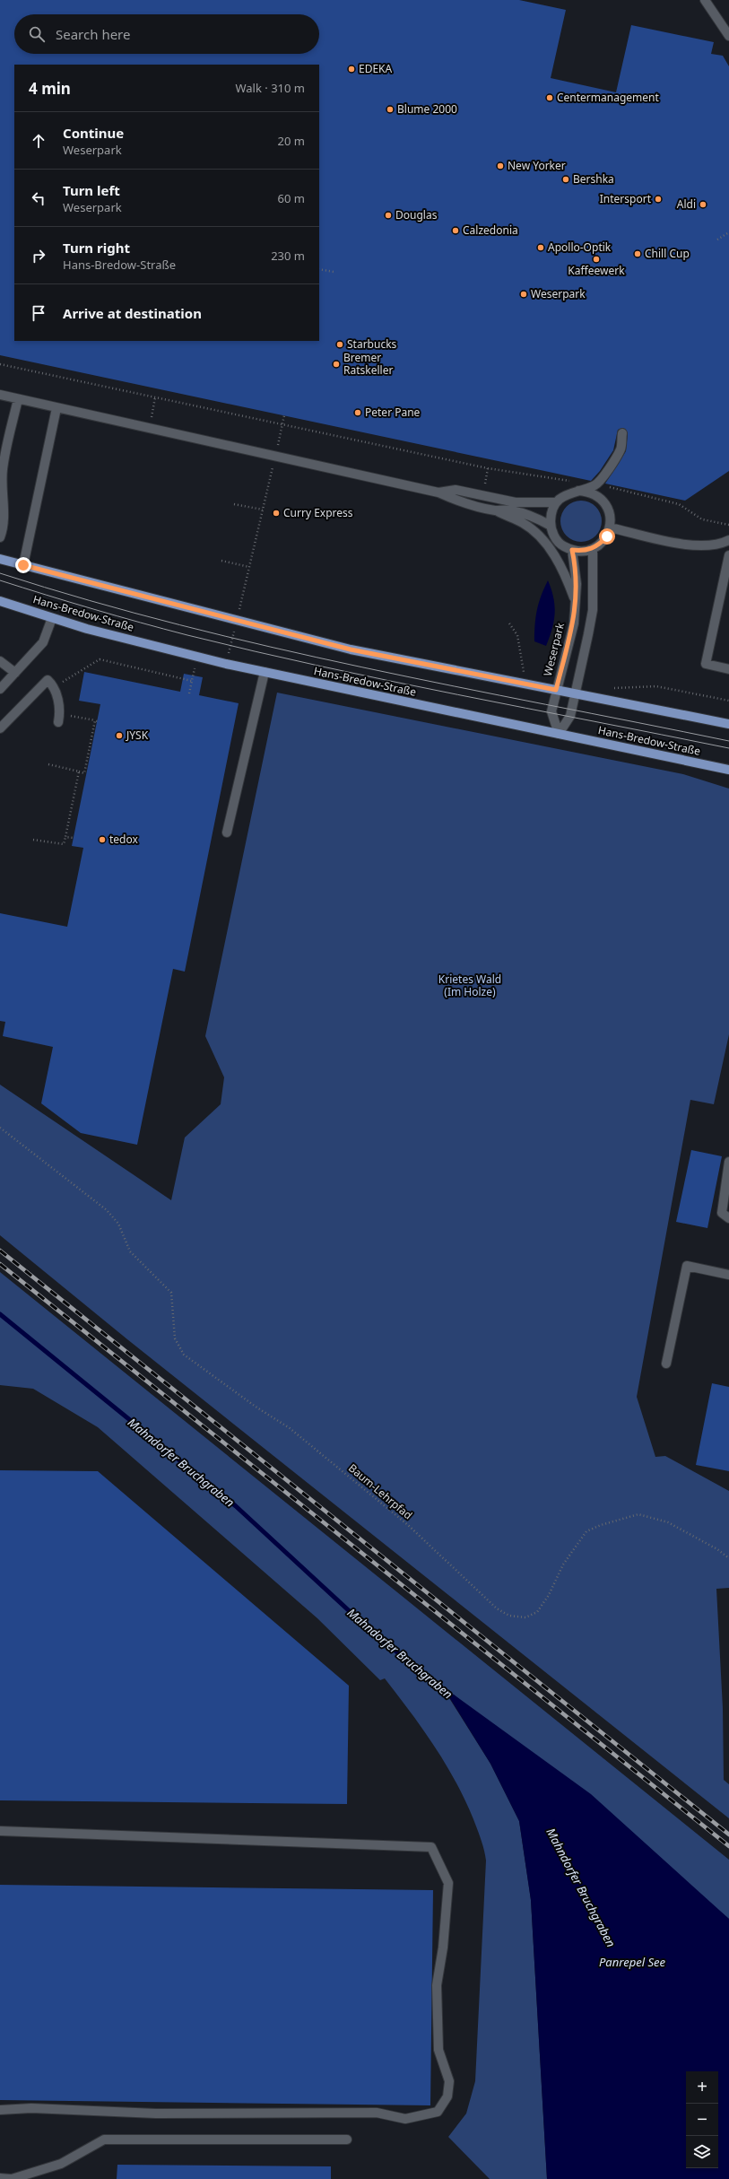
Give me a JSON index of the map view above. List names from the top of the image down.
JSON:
{
  "streets": {
    "main road": ["Hans-Bredow-Straße"],
    "street": ["Weserpark"],
    "path": ["Baum-Lehrpfad"]
  },
  "crossings": [
    ["Hans-Bredow-Straße", "Weserpark"]
  ],
  "water": ["Mahndorfer Bruchgraben", "Panrepel See"],
  "parks": ["Krietes Wald (Im Holze)"],
  "places": [
    "EDEKA",
    "Centermanagement",
    "Blume 2000",
    "New Yorker",
    "Bershka",
    "Intersport",
    "Aldi",
    "Douglas",
    "Calzedonia",
    "Apollo-Optik",
    "Chill Cup",
    "Kaffeewerk",
    "Weserpark",
    "Starbucks",
    "Bremer Ratskeller",
    "Peter Pane",
    "Curry Express",
    "JYSK",
    "tedox"
  ],
  "page": {
    "search": "Search here",
    "heading": ["4 min", "Walk · 310 m"],
    "list": [
      ["Continue", "Weserpark", "20 m"],
      ["Turn left", "Weserpark", "60 m"],
      ["Turn right", "Hans-Bredow-Straße", "230 m"],
      "Arrive at destination"
    ],
    "map_buttons": ["+", "−"]
  }
}
